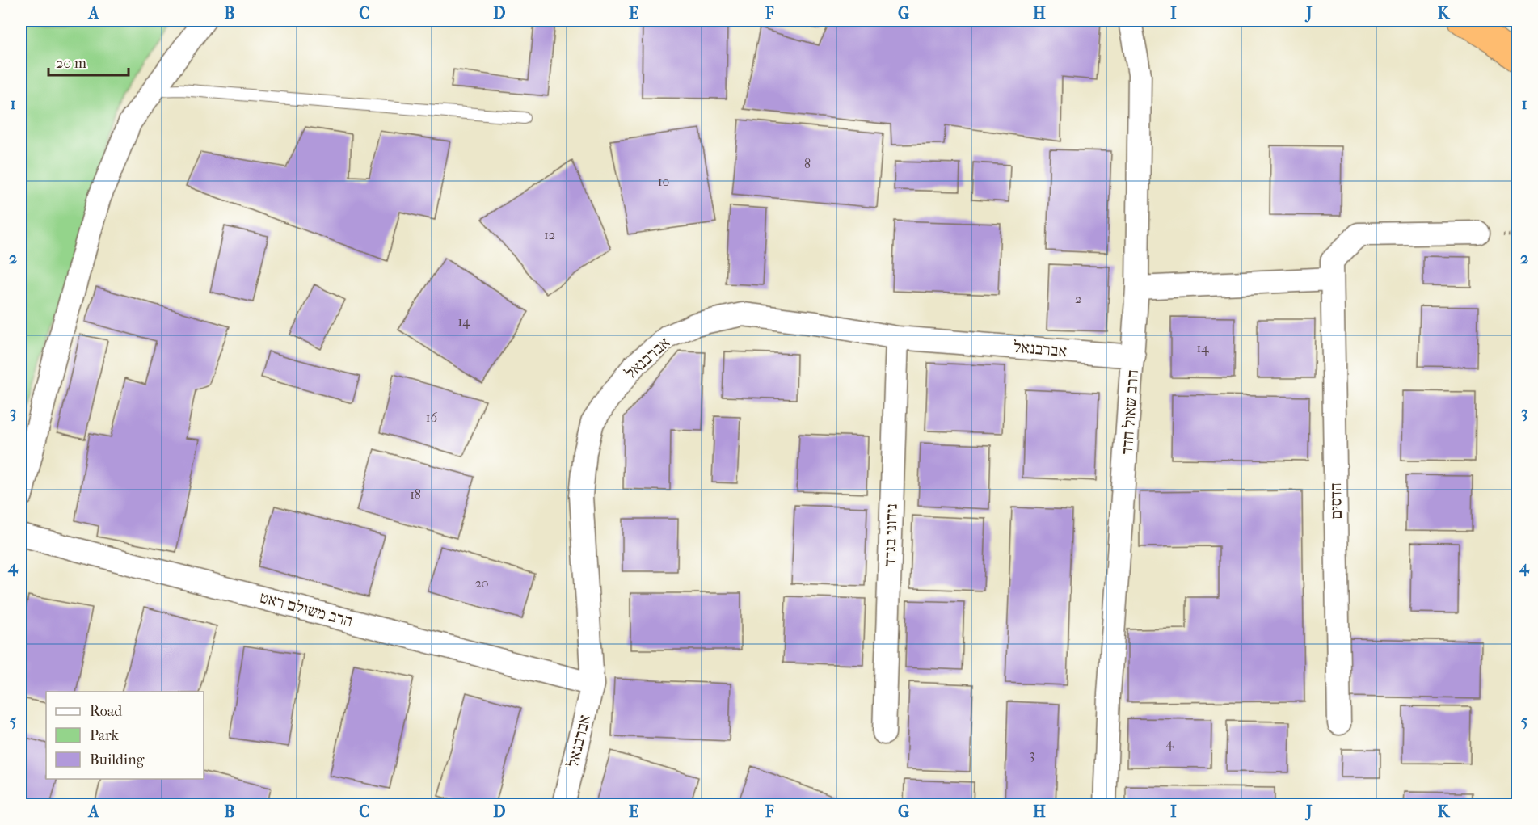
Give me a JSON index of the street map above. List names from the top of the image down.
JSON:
{
  "streets": {
    "street": [
      "אברבנאל",
      "הרב שאול חדד",
      "הדסים",
      "נידוני בגדד",
      "הרב משולם ראט"
    ]
  },
  "crossings": [
    ["אברבנאל", "הרב שאול חדד"],
    ["אברבנאל", "נידוני בגדד"],
    ["אברבנאל", "הרב משולם ראט"]
  ],
  "house_numbers": [
    "8",
    "10",
    "12",
    "2",
    "14",
    "14",
    "16",
    "18",
    "20",
    "4",
    "3"
  ],
  "legend": ["Road", "Park", "Building"],
  "scale_bar": "20 m",
  "grid": {
    "columns": [
      "A",
      "B",
      "C",
      "D",
      "E",
      "F",
      "G",
      "H",
      "I",
      "J",
      "K"
    ],
    "rows": [
      "1",
      "2",
      "3",
      "4",
      "5"
    ]
  }
}
